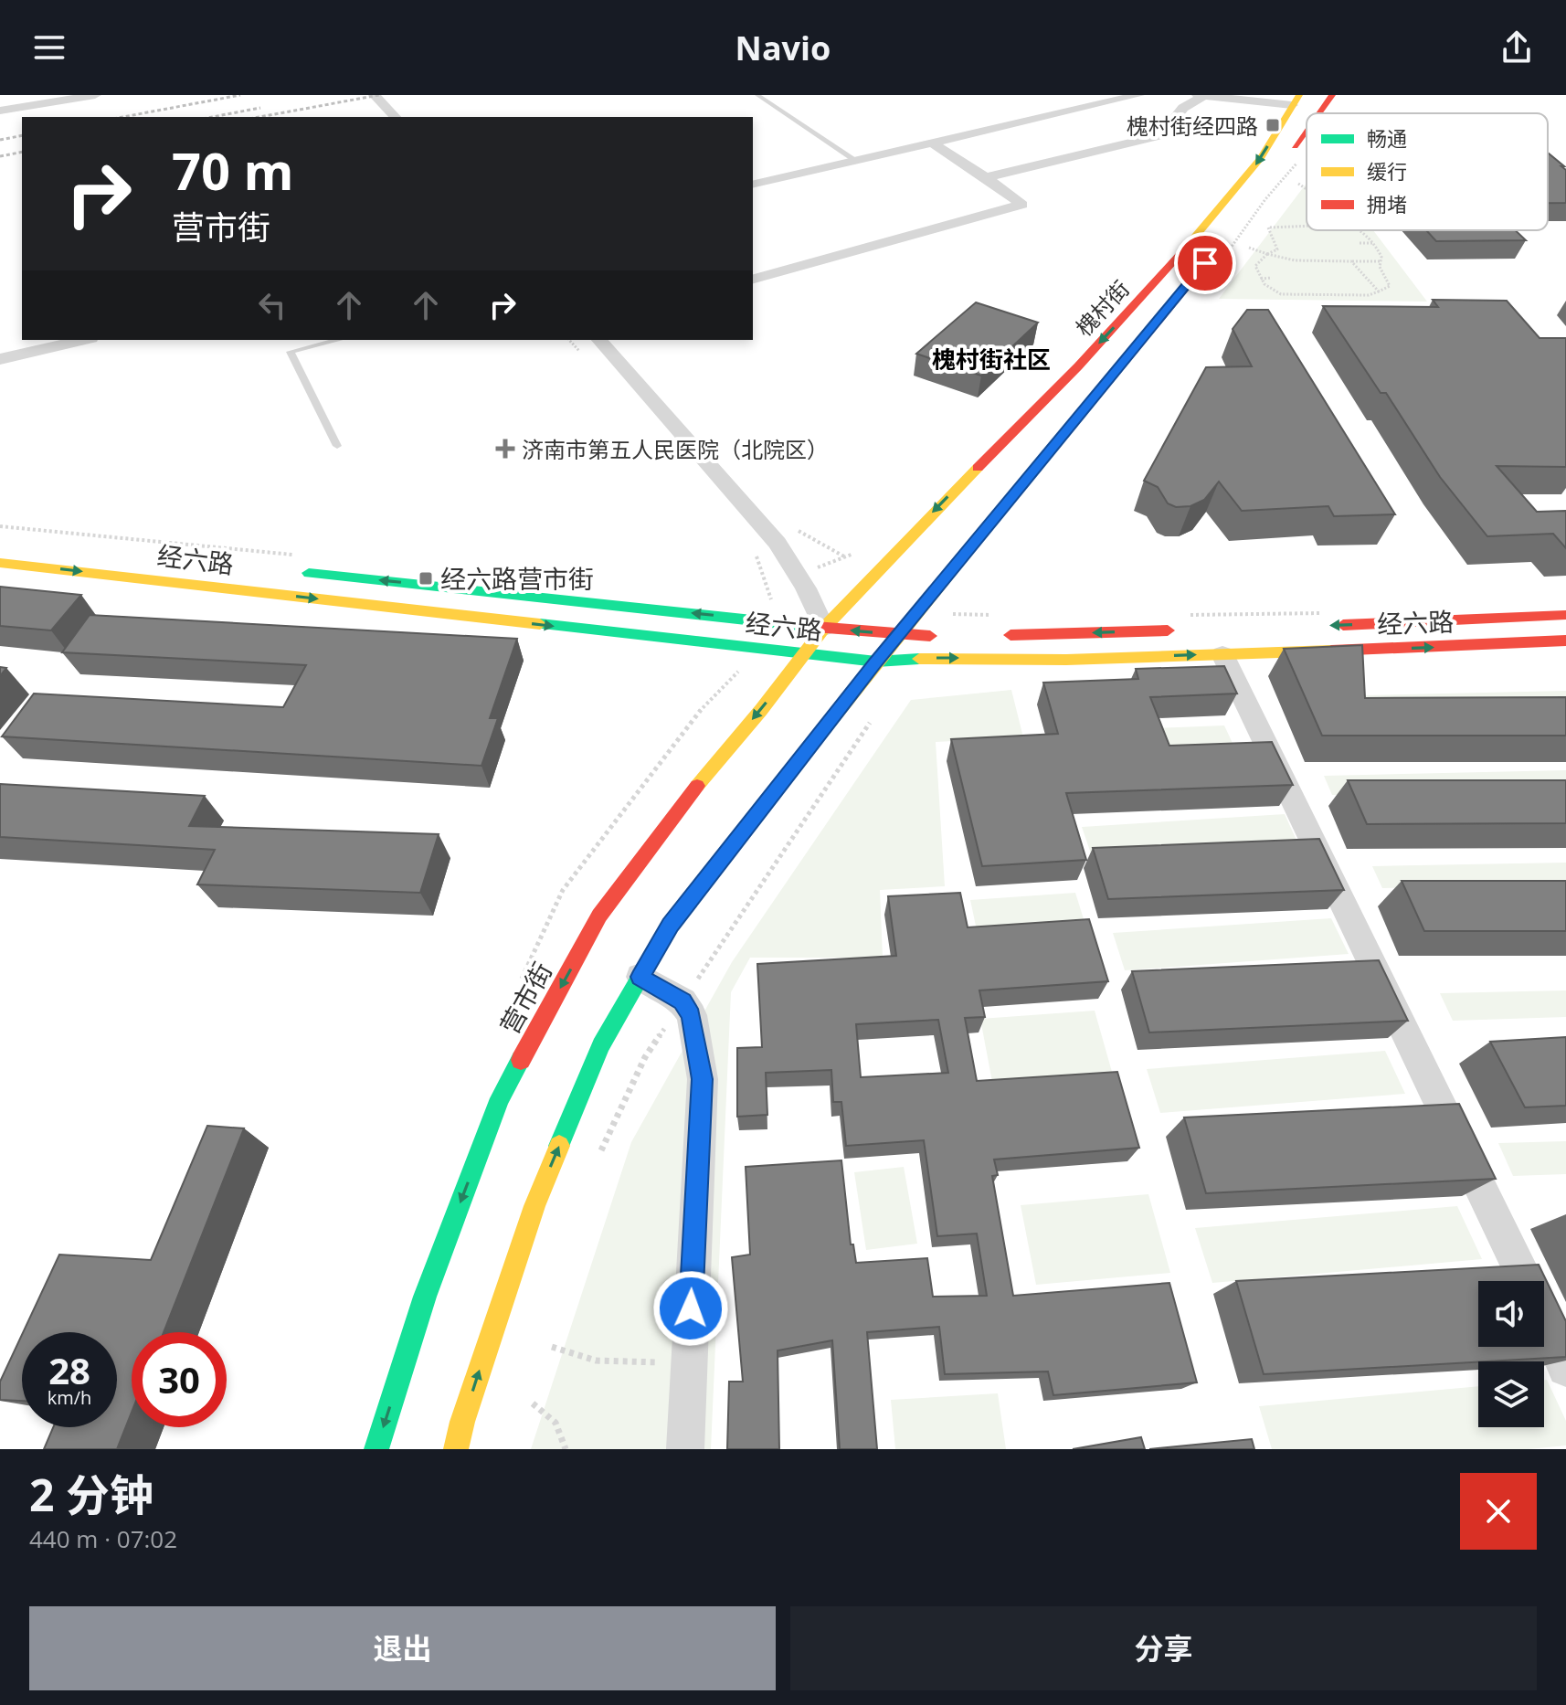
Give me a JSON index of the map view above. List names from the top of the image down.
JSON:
{
  "streets": {
    "main road": ["槐村街", "经六路", "营市街"]
  },
  "crossings": [
    ["槐村街", "经六路"],
    ["槐村街", "营市街"],
    ["经六路", "营市街"]
  ],
  "districts": ["槐村街社区"],
  "places": {
    "transit": ["槐村街经四路", "经六路营市街"],
    "health": ["济南市第五人民医院（北院区）"]
  },
  "legend": ["畅通", "缓行", "拥堵"],
  "page": {
    "header": "Navio",
    "turn": ["70 m", "营市街"],
    "speed": "28 km/h",
    "limit": "30",
    "heading": ["2 分钟", "440 m · 07:02"],
    "buttons": ["退出", "分享"]
  }
}
